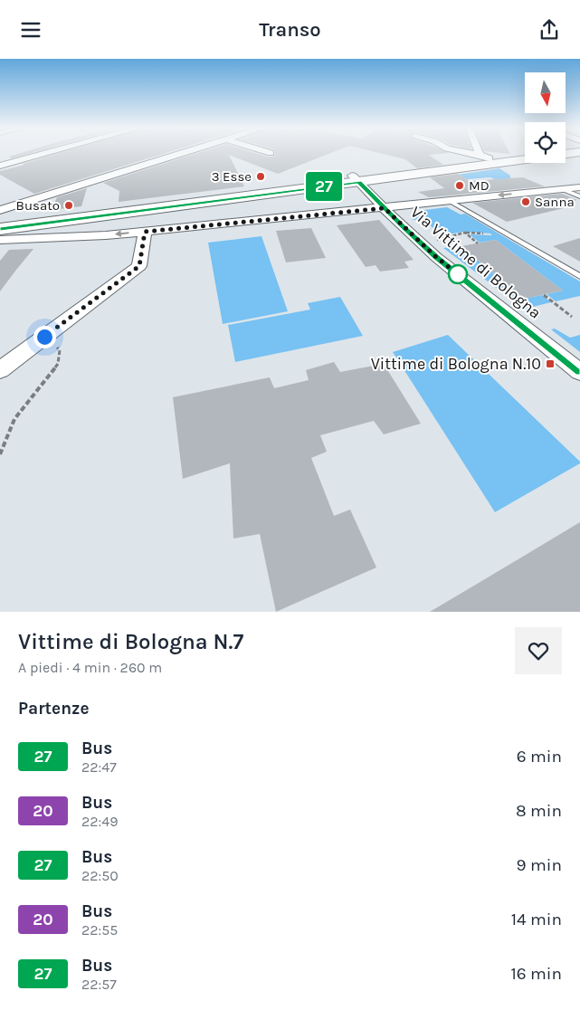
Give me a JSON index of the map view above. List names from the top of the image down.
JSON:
{
  "streets": {
    "street": ["Via Vittime di Bologna"]
  },
  "places": {
    "other": [
      "3 Esse",
      "MD",
      "Sanna",
      "Busato"
    ],
    "transit": ["Vittime di Bologna N.10"]
  },
  "lines": ["bus line 27"],
  "north": "bottom",
  "page": {
    "header": "Transo",
    "on_map": "27",
    "heading": [
      ["Vittime di Bologna N.7", "A piedi · 4 min · 260 m"],
      "Partenze"
    ],
    "list": [
      {
        "mark": "27",
        "name": "Bus",
        "note": "22:47",
        "value": "6 min"
      },
      {
        "mark": "20",
        "name": "Bus",
        "note": "22:49",
        "value": "8 min"
      },
      {
        "mark": "27",
        "name": "Bus",
        "note": "22:50",
        "value": "9 min"
      },
      {
        "mark": "20",
        "name": "Bus",
        "note": "22:55",
        "value": "14 min"
      },
      {
        "mark": "27",
        "name": "Bus",
        "note": "22:57",
        "value": "16 min"
      }
    ]
  }
}
